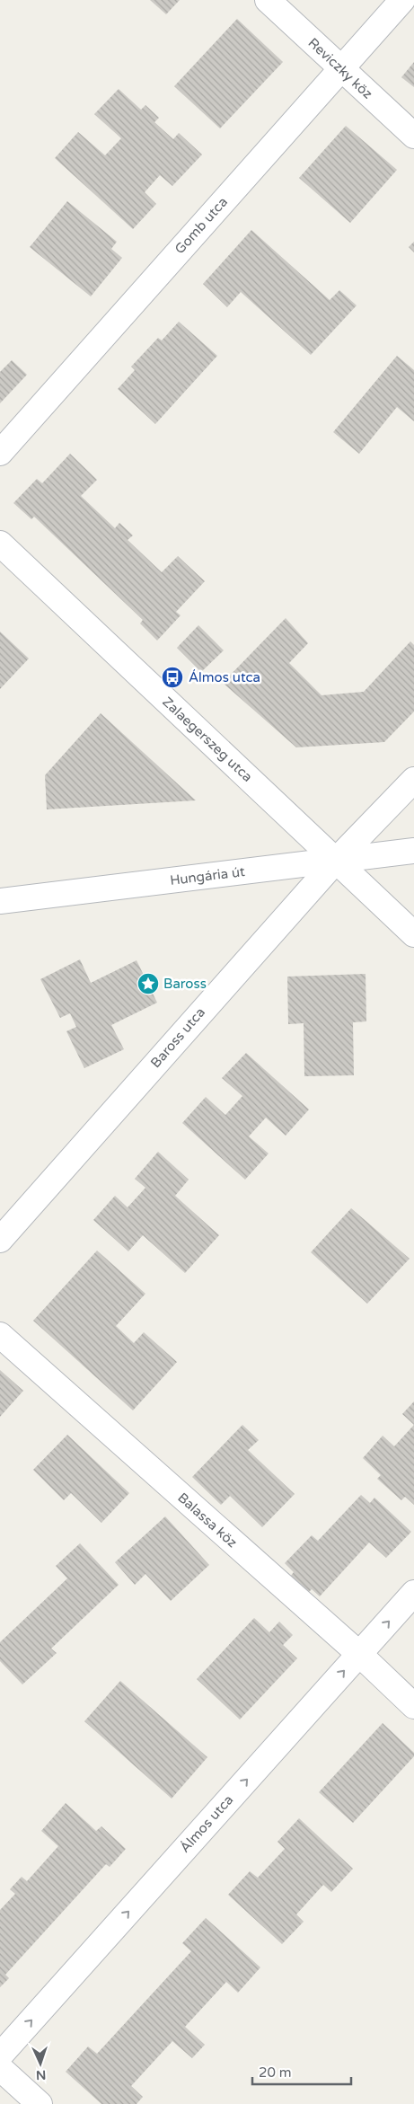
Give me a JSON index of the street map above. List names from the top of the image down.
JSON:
{
  "streets": {
    "street": [
      "Reviczky köz",
      "Gomb utca",
      "Zalaegerszeg utca",
      "Hungária út",
      "Baross utca",
      "Balassa köz",
      "Álmos utca"
    ]
  },
  "crossings": [
    ["Reviczky köz", "Gomb utca"],
    ["Zalaegerszeg utca", "Hungária út"],
    ["Zalaegerszeg utca", "Baross utca"],
    ["Hungária út", "Baross utca"],
    ["Balassa köz", "Álmos utca"]
  ],
  "one_way": ["Álmos utca"],
  "places": {
    "bus stop": ["Álmos utca"],
    "place": ["Baross"]
  },
  "scale_bar": "20 m",
  "north": "bottom"
}
